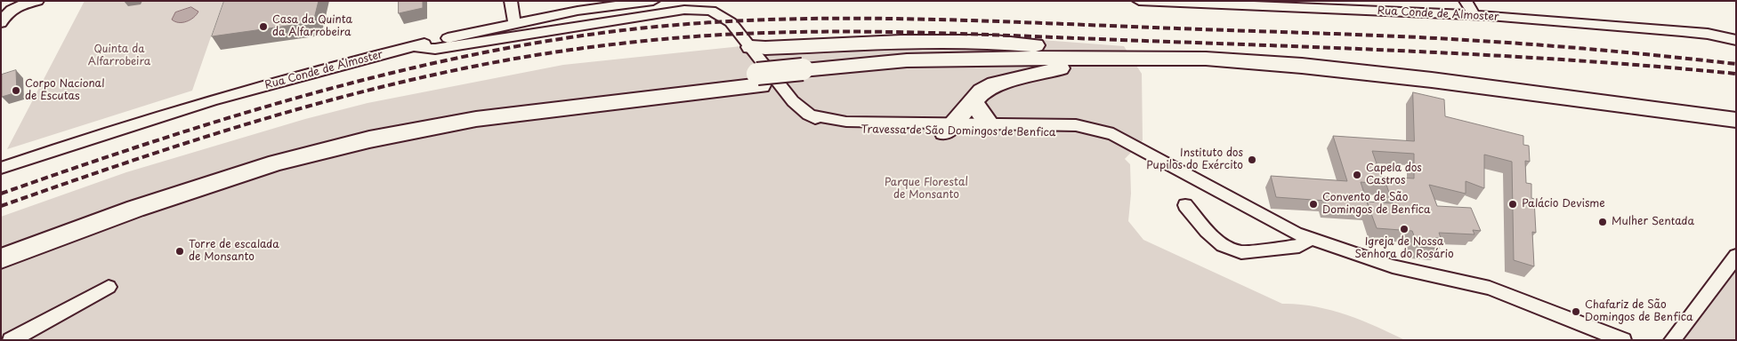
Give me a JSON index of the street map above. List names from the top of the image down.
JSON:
{
  "streets": {
    "street": ["Rua Conde de Almoster", "Travessa de São Domingos de Benfica"]
  },
  "parks": ["Quinta da Alfarrobeira", "Parque Florestal de Monsanto"],
  "places": [
    "Casa da Quinta da Alfarrobeira",
    "Corpo Nacional de Escutas",
    "Instituto dos Pupilos do Exército",
    "Capela dos Castros",
    "Convento de São Domingos de Benfica",
    "Palácio Devisme",
    "Mulher Sentada",
    "Igreja de Nossa Senhora do Rosário",
    "Torre de escalada de Monsanto",
    "Chafariz de São Domingos de Benfica"
  ]
}
